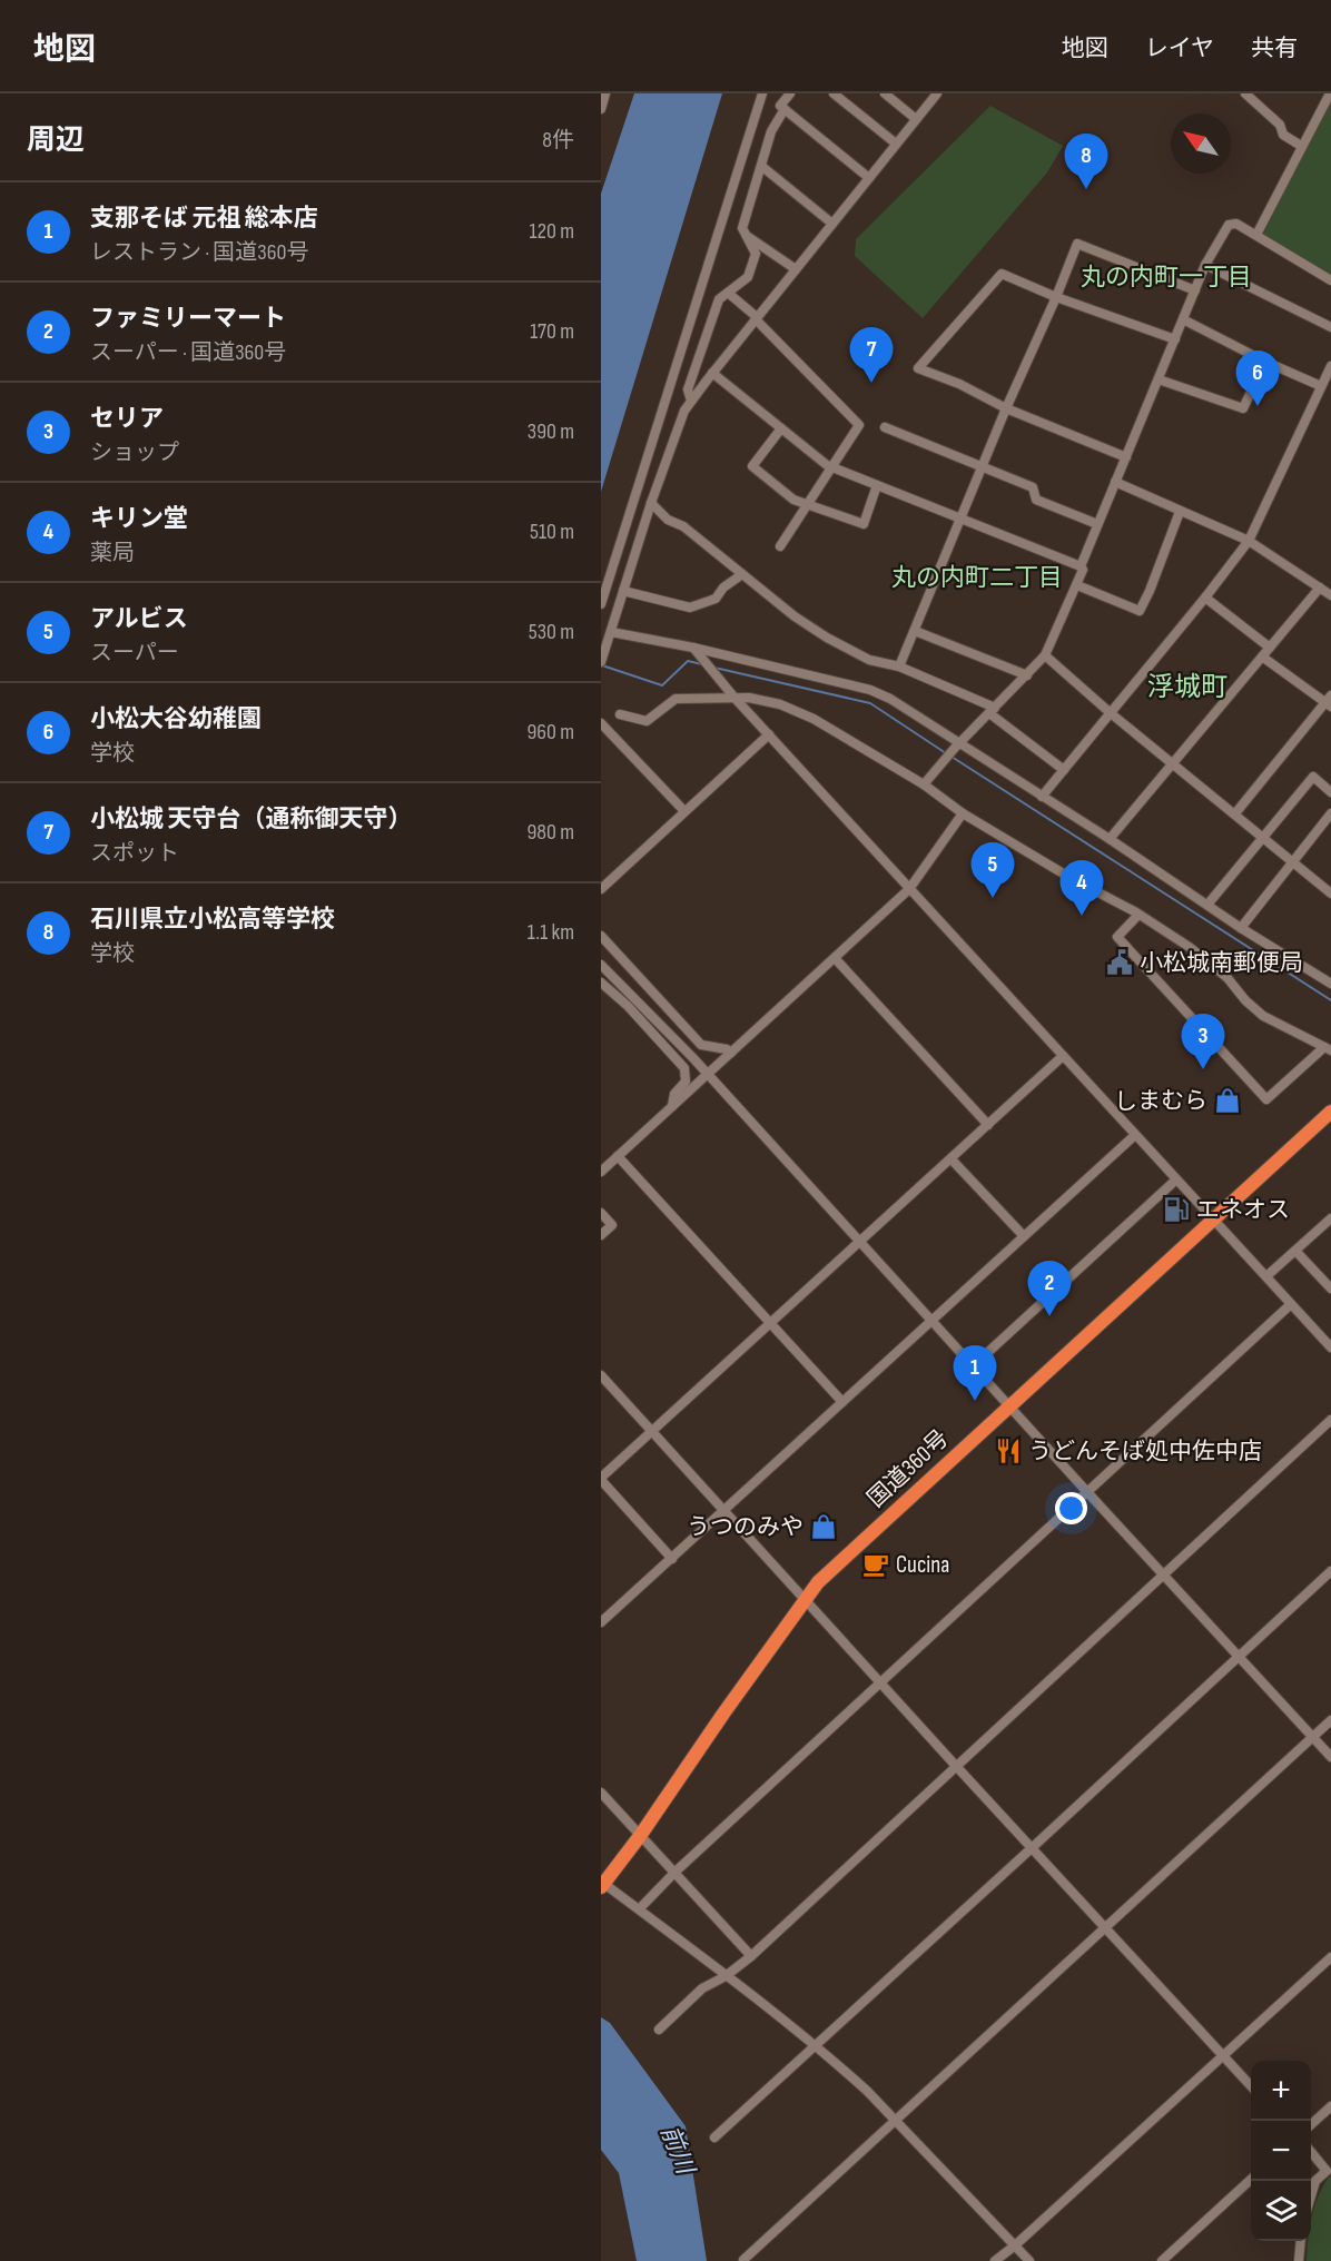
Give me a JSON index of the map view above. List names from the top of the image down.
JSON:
{
  "streets": {
    "highway": ["国道360号"]
  },
  "districts": ["丸の内町一丁目", "丸の内町二丁目", "浮城町"],
  "water": ["前川"],
  "places": {
    "public building": ["小松城南郵便局"],
    "shop": ["しまむら", "うつのみや"],
    "fuel station": ["エネオス"],
    "restaurant": ["うどんそば処中佐中店"],
    "cafe": ["Cucina"]
  },
  "north": "top left",
  "page": {
    "header": "地図",
    "nav": ["地図", "レイヤ", "共有"],
    "heading": ["周辺", "8件"],
    "pins": [
      "8",
      "7",
      "6",
      "5",
      "4",
      "3",
      "2",
      "1"
    ],
    "list": [
      {
        "mark": "1",
        "name": "支那そば 元祖 総本店",
        "note": "レストラン · 国道360号",
        "value": "120 m"
      },
      {
        "mark": "2",
        "name": "ファミリーマート",
        "note": "スーパー · 国道360号",
        "value": "170 m"
      },
      {
        "mark": "3",
        "name": "セリア",
        "note": "ショップ",
        "value": "390 m"
      },
      {
        "mark": "4",
        "name": "キリン堂",
        "note": "薬局",
        "value": "510 m"
      },
      {
        "mark": "5",
        "name": "アルビス",
        "note": "スーパー",
        "value": "530 m"
      },
      {
        "mark": "6",
        "name": "小松大谷幼稚園",
        "note": "学校",
        "value": "960 m"
      },
      {
        "mark": "7",
        "name": "小松城 天守台（通称御天守）",
        "note": "スポット",
        "value": "980 m"
      },
      {
        "mark": "8",
        "name": "石川県立小松高等学校",
        "note": "学校",
        "value": "1.1 km"
      }
    ],
    "map_buttons": ["+", "−"]
  }
}
